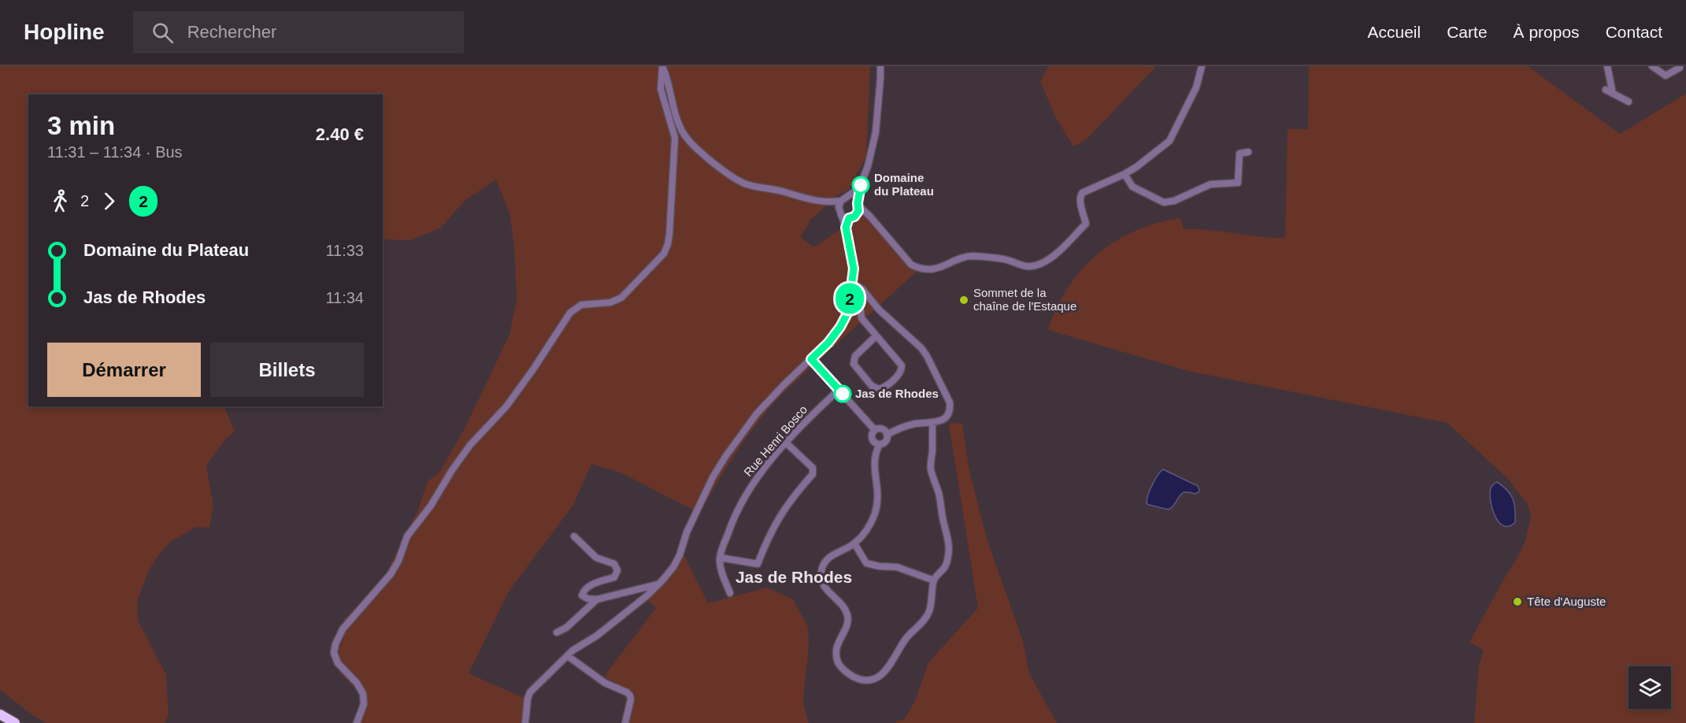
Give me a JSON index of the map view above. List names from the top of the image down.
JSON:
{
  "streets": {
    "street": ["Rue Henri Bosco"]
  },
  "districts": ["Jas de Rhodes"],
  "places": [
    "Domaine du Plateau",
    "Sommet de la chaîne de l'Estaque",
    "Jas de Rhodes",
    "Tête d'Auguste"
  ],
  "lines": ["bus line 2"],
  "page": {
    "header": "Hopline",
    "search": "Rechercher",
    "nav": [
      "Accueil",
      "Carte",
      "À propos",
      "Contact"
    ],
    "on_map": "2",
    "heading": ["3 min", "11:31 – 11:34 · Bus", "2.40 €"],
    "legs": ["2", "2"],
    "list": [
      {
        "name": "Domaine du Plateau",
        "value": "11:33"
      },
      {
        "name": "Jas de Rhodes",
        "value": "11:34"
      }
    ],
    "buttons": ["Démarrer", "Billets"]
  }
}
